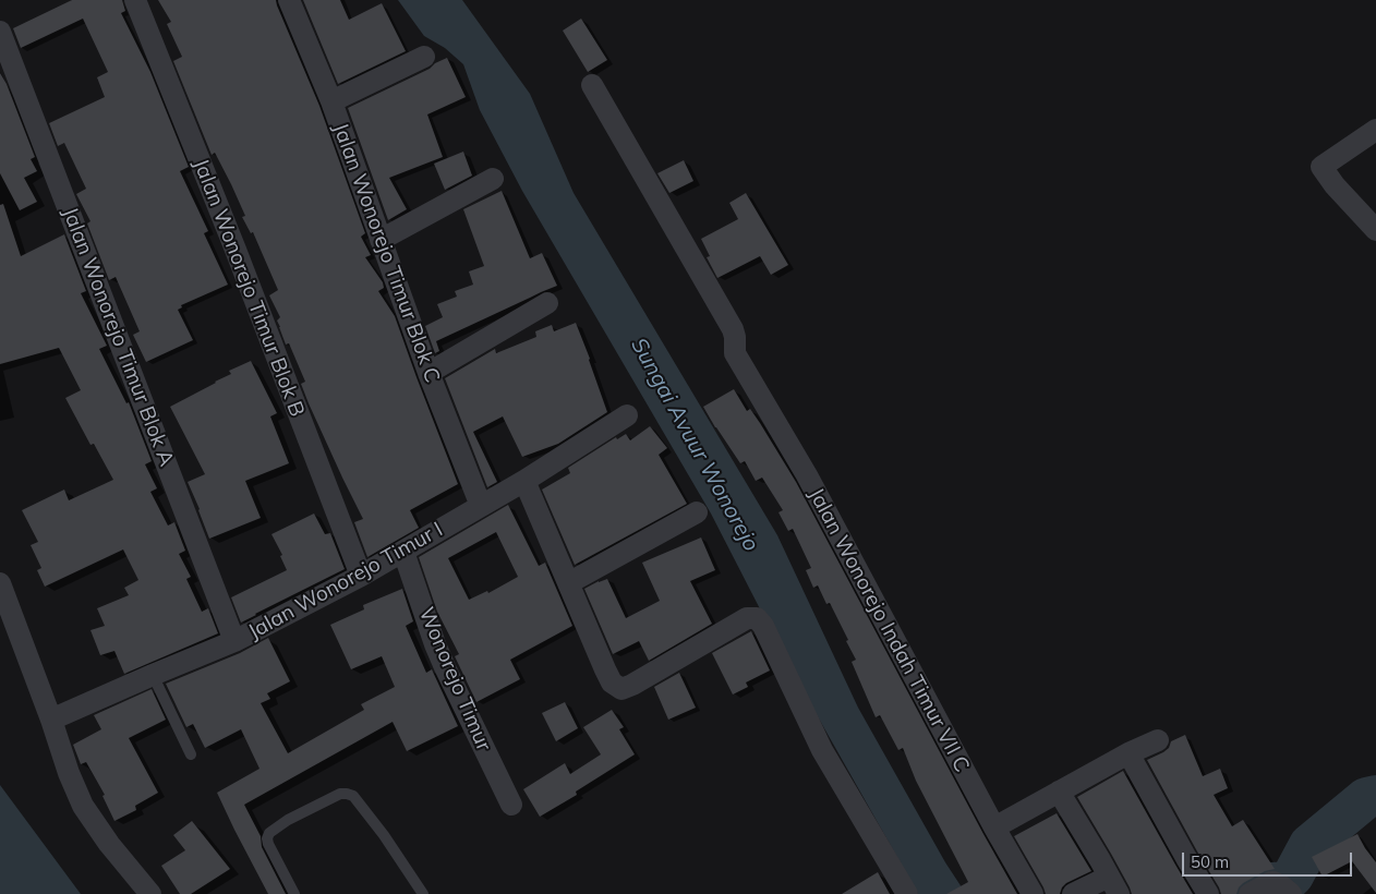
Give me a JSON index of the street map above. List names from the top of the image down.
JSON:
{
  "streets": {
    "street": [
      "Jalan Wonorejo Timur Blok C",
      "Jalan Wonorejo Timur Blok B",
      "Jalan Wonorejo Timur Blok A",
      "Jalan Wonorejo Timur I",
      "Jalan Wonorejo Indah Timur VII C",
      "Wonorejo Timur"
    ]
  },
  "crossings": [
    ["Jalan Wonorejo Timur Blok C", "Jalan Wonorejo Timur I"],
    ["Jalan Wonorejo Timur Blok B", "Jalan Wonorejo Timur I"],
    ["Jalan Wonorejo Timur Blok A", "Jalan Wonorejo Timur I"],
    ["Jalan Wonorejo Timur I", "Wonorejo Timur"]
  ],
  "water": ["Sungai Avuur Wonorejo"],
  "scale_bar": "50 m"
}
